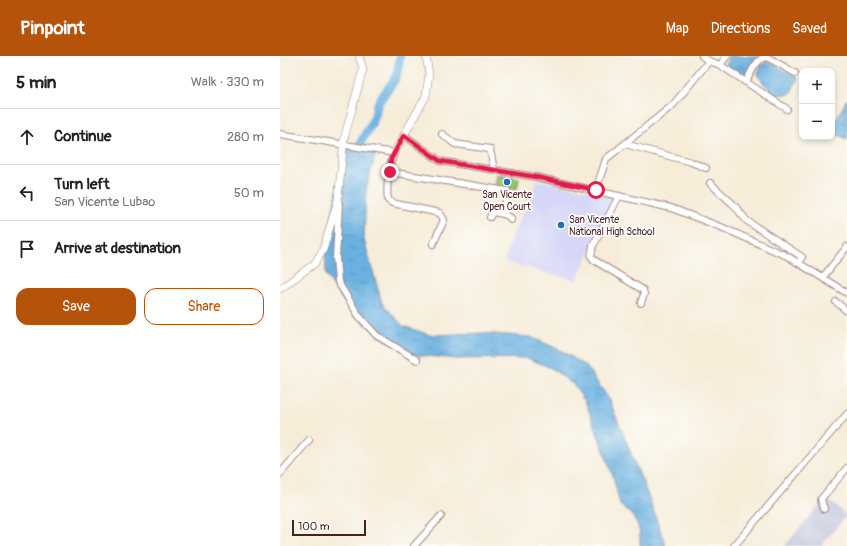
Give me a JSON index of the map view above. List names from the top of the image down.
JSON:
{
  "places": ["San Vicente Open Court", "San Vicente National High School"],
  "scale_bar": "100 m",
  "page": {
    "header": "Pinpoint",
    "nav": ["Map", "Directions", "Saved"],
    "heading": ["5 min", "Walk · 330 m"],
    "map_buttons": ["+", "−"],
    "list": [
      ["Continue", "280 m"],
      ["Turn left", "San Vicente Lubao", "50 m"],
      "Arrive at destination"
    ],
    "buttons": ["Save", "Share"],
    "scale": "100 m"
  }
}
